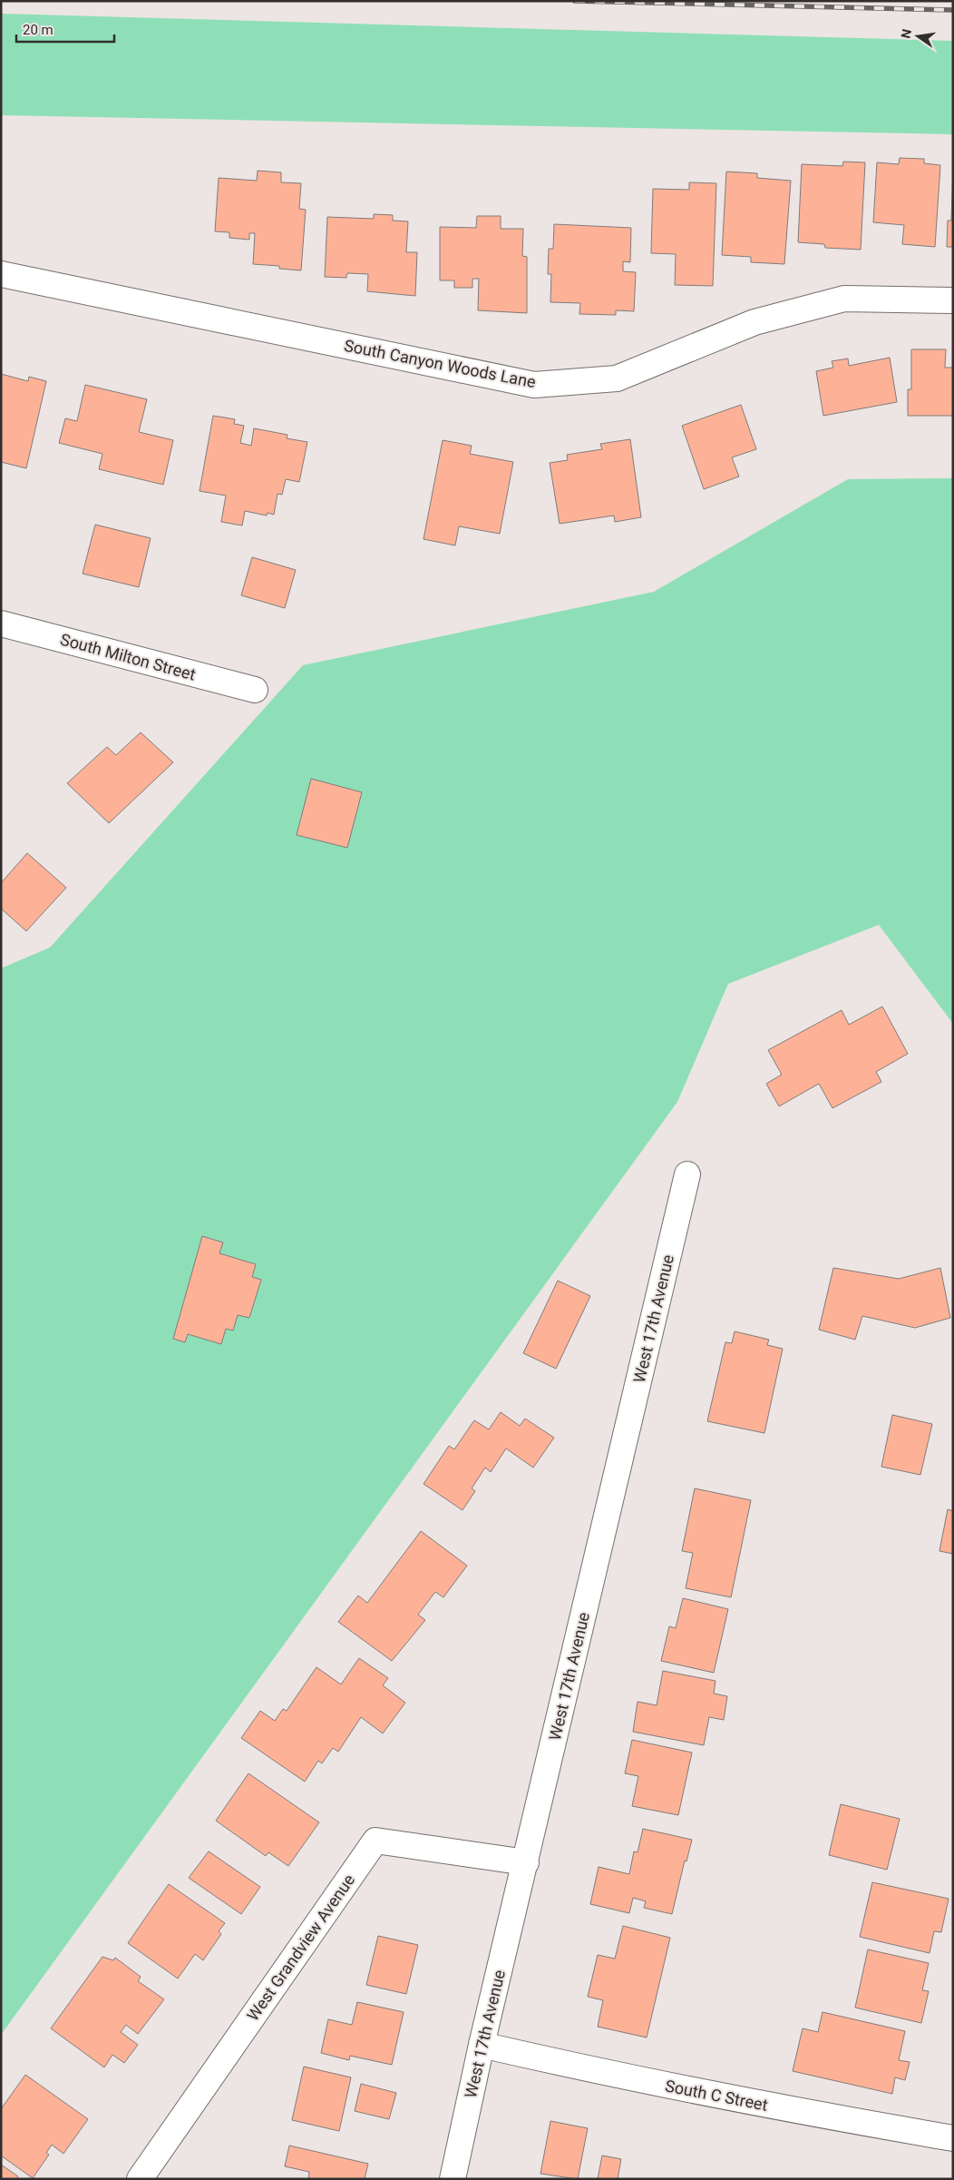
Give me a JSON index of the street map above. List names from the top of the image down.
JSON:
{
  "streets": {
    "street": [
      "South Canyon Woods Lane",
      "South Milton Street",
      "West 17th Avenue",
      "West Grandview Avenue",
      "South C Street"
    ]
  },
  "crossings": [
    ["West 17th Avenue", "West Grandview Avenue"],
    ["West 17th Avenue", "South C Street"]
  ],
  "scale_bar": "20 m",
  "north": "left"
}
